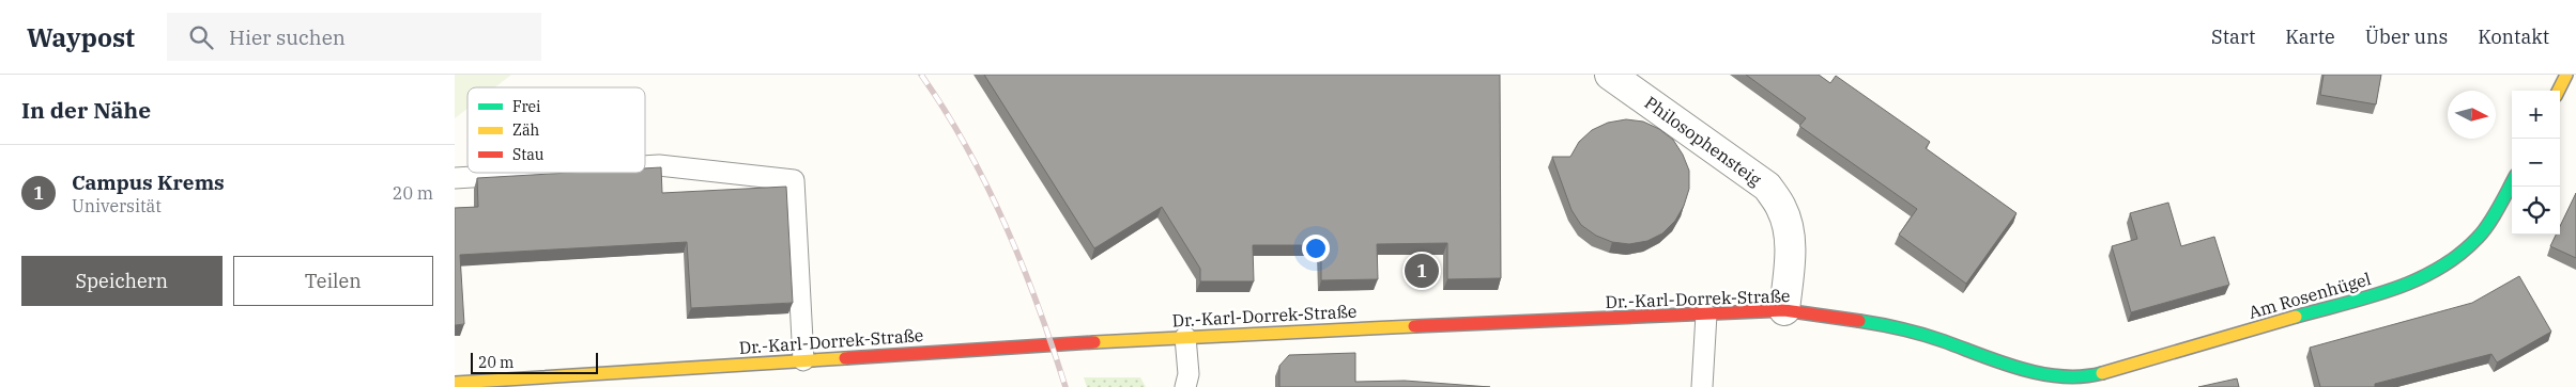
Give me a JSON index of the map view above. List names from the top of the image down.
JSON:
{
  "streets": {
    "street": ["Philosophensteig", "Am Rosenhügel", "Dr.-Karl-Dorrek-Straße"]
  },
  "crossings": [
    ["Philosophensteig", "Dr.-Karl-Dorrek-Straße"],
    ["Am Rosenhügel", "Dr.-Karl-Dorrek-Straße"]
  ],
  "legend": ["Frei", "Zäh", "Stau"],
  "scale_bar": "20 m",
  "north": "right",
  "page": {
    "header": "Waypost",
    "search": "Hier suchen",
    "nav": [
      "Start",
      "Karte",
      "Über uns",
      "Kontakt"
    ],
    "heading": "In der Nähe",
    "map_buttons": ["+", "−"],
    "list": [
      {
        "mark": "1",
        "name": "Campus Krems",
        "note": "Universität",
        "value": "20 m"
      }
    ],
    "buttons": ["Speichern", "Teilen"],
    "pins": "1",
    "scale": "20 m"
  }
}
